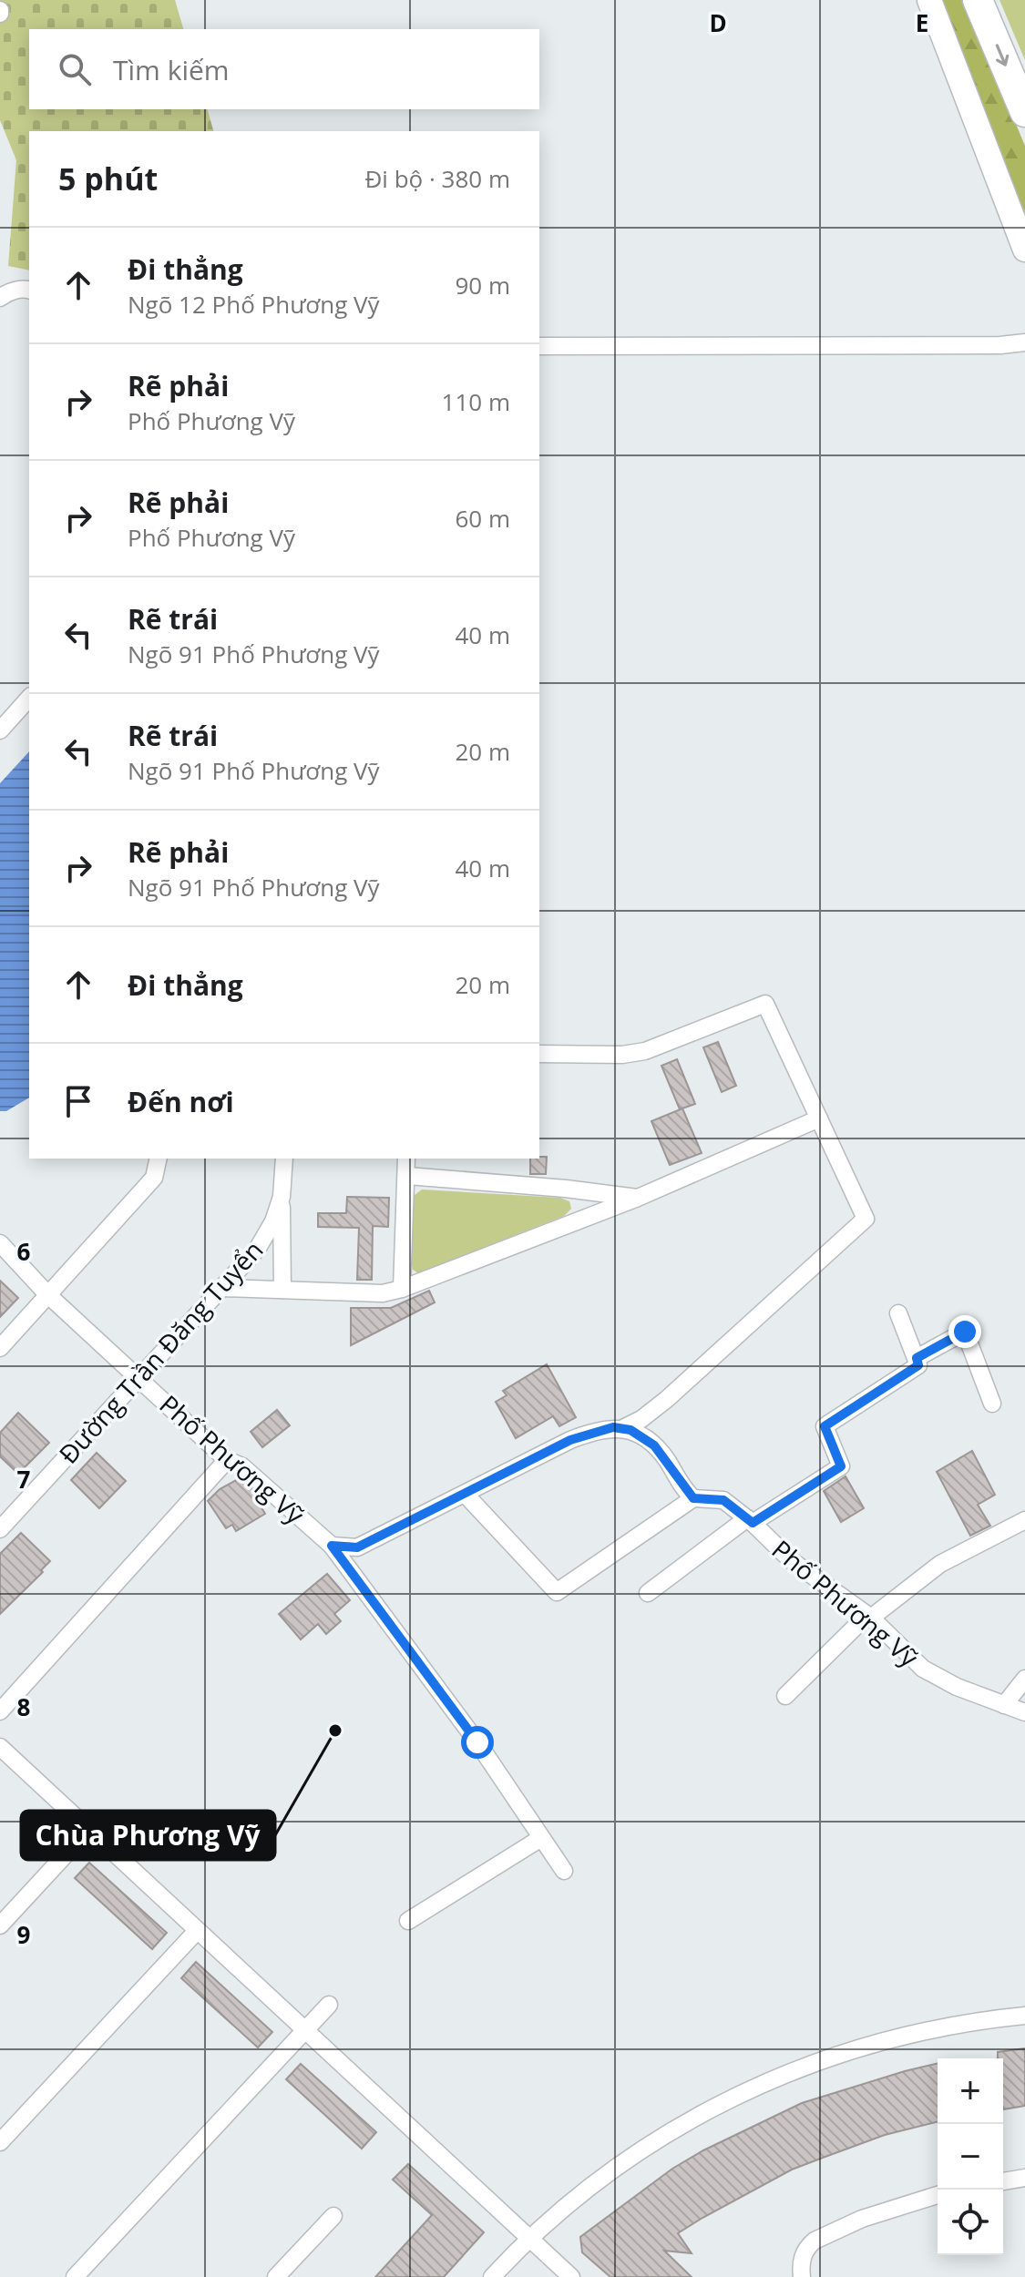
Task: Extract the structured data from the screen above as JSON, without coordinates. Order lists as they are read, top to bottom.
{
  "streets": {
    "street": ["Đường Trần Đăng Tuyển", "Phố Phương Vỹ"]
  },
  "crossings": [
    ["Đường Trần Đăng Tuyển", "Phố Phương Vỹ"]
  ],
  "places": ["Chùa Phương Vỹ"],
  "page": {
    "search": "Tìm kiếm",
    "heading": ["5 phút", "Đi bộ · 380 m"],
    "list": [
      ["Đi thẳng", "Ngõ 12 Phố Phương Vỹ", "90 m"],
      ["Rẽ phải", "Phố Phương Vỹ", "110 m"],
      ["Rẽ phải", "Phố Phương Vỹ", "60 m"],
      ["Rẽ trái", "Ngõ 91 Phố Phương Vỹ", "40 m"],
      ["Rẽ trái", "Ngõ 91 Phố Phương Vỹ", "20 m"],
      ["Rẽ phải", "Ngõ 91 Phố Phương Vỹ", "40 m"],
      ["Đi thẳng", "20 m"],
      "Đến nơi"
    ],
    "map_buttons": ["+", "−"]
  },
  "grid": {
    "columns": ["D", "E"],
    "rows": [
      "6",
      "7",
      "8",
      "9"
    ]
  }
}
